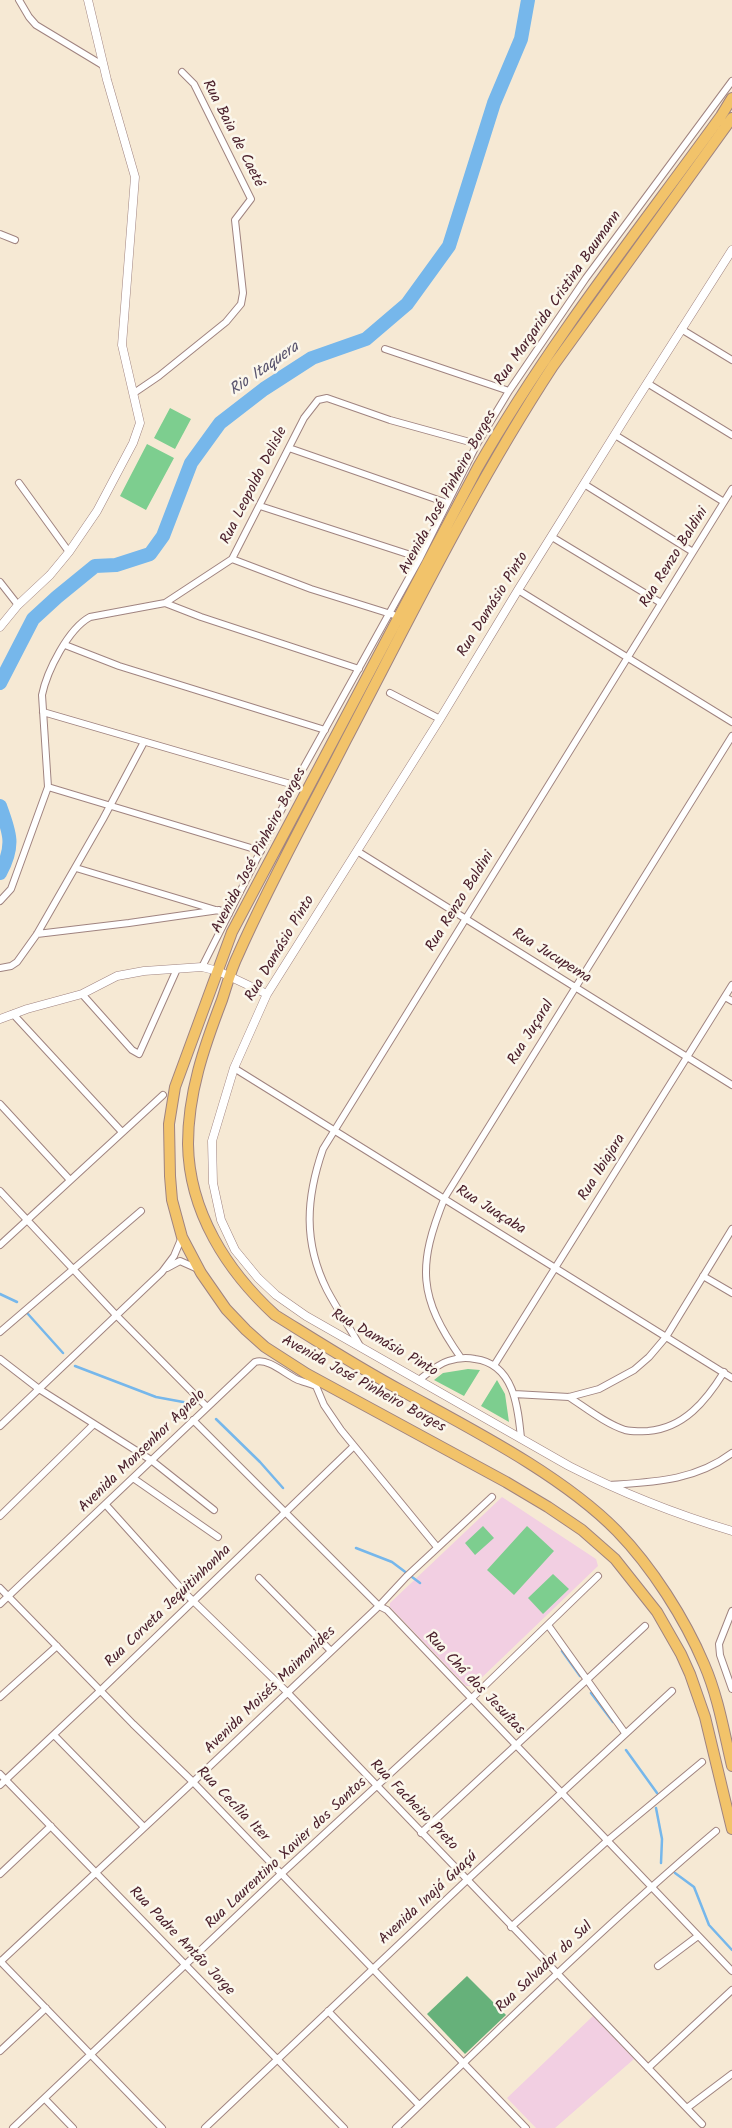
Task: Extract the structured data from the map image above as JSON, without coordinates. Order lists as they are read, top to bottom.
{
  "streets": {
    "main road": ["Avenida José Pinheiro Borges"],
    "street": [
      "Rua Baia de Caeté",
      "Rua Margarida Cristina Baumann",
      "Rua Leopoldo Delisle",
      "Rua Renzo Baldini",
      "Rua Damásio Pinto",
      "Rua Jucupema",
      "Rua Juçaral",
      "Rua Ibiajara",
      "Rua Juaçaba",
      "Avenida Monsenhor Agnelo",
      "Rua Corveta Jequitinhonha",
      "Rua Chá dos Jesuítas",
      "Avenida Moisés Maimonides",
      "Rua Cecília Iter",
      "Rua Facheiro Preto",
      "Rua Laurentino Xavier dos Santos",
      "Avenida Inajá Guaçú",
      "Rua Padre Antão Jorge",
      "Rua Salvador do Sul"
    ]
  },
  "crossings": [
    ["Rua Margarida Cristina Baumann", "Rua Leopoldo Delisle"],
    ["Rua Margarida Cristina Baumann", "Avenida José Pinheiro Borges"],
    ["Avenida José Pinheiro Borges", "Avenida Monsenhor Agnelo"],
    ["Rua Renzo Baldini", "Rua Damásio Pinto"],
    ["Rua Renzo Baldini", "Rua Jucupema"],
    ["Rua Renzo Baldini", "Rua Juaçaba"],
    ["Rua Damásio Pinto", "Rua Jucupema"],
    ["Rua Damásio Pinto", "Rua Juaçaba"],
    ["Rua Jucupema", "Rua Juçaral"],
    ["Rua Jucupema", "Rua Ibiajara"],
    ["Rua Juçaral", "Rua Juaçaba"],
    ["Rua Ibiajara", "Rua Juaçaba"],
    ["Avenida Monsenhor Agnelo", "Rua Chá dos Jesuítas"],
    ["Avenida Monsenhor Agnelo", "Rua Cecília Iter"],
    ["Avenida Monsenhor Agnelo", "Rua Facheiro Preto"],
    ["Rua Corveta Jequitinhonha", "Rua Chá dos Jesuítas"],
    ["Rua Corveta Jequitinhonha", "Rua Cecília Iter"],
    ["Rua Corveta Jequitinhonha", "Rua Facheiro Preto"],
    ["Rua Corveta Jequitinhonha", "Rua Padre Antão Jorge"],
    ["Rua Chá dos Jesuítas", "Avenida Moisés Maimonides"],
    ["Rua Chá dos Jesuítas", "Rua Laurentino Xavier dos Santos"],
    ["Rua Chá dos Jesuítas", "Avenida Inajá Guaçú"],
    ["Rua Chá dos Jesuítas", "Rua Salvador do Sul"],
    ["Avenida Moisés Maimonides", "Rua Cecília Iter"],
    ["Avenida Moisés Maimonides", "Rua Facheiro Preto"],
    ["Avenida Moisés Maimonides", "Rua Padre Antão Jorge"],
    ["Rua Cecília Iter", "Rua Laurentino Xavier dos Santos"],
    ["Rua Cecília Iter", "Avenida Inajá Guaçú"],
    ["Rua Cecília Iter", "Rua Salvador do Sul"],
    ["Rua Facheiro Preto", "Rua Laurentino Xavier dos Santos"],
    ["Rua Facheiro Preto", "Avenida Inajá Guaçú"],
    ["Rua Facheiro Preto", "Rua Salvador do Sul"],
    ["Rua Laurentino Xavier dos Santos", "Rua Padre Antão Jorge"],
    ["Avenida Inajá Guaçú", "Rua Padre Antão Jorge"]
  ],
  "water": ["Rio Itaquera"]
}
